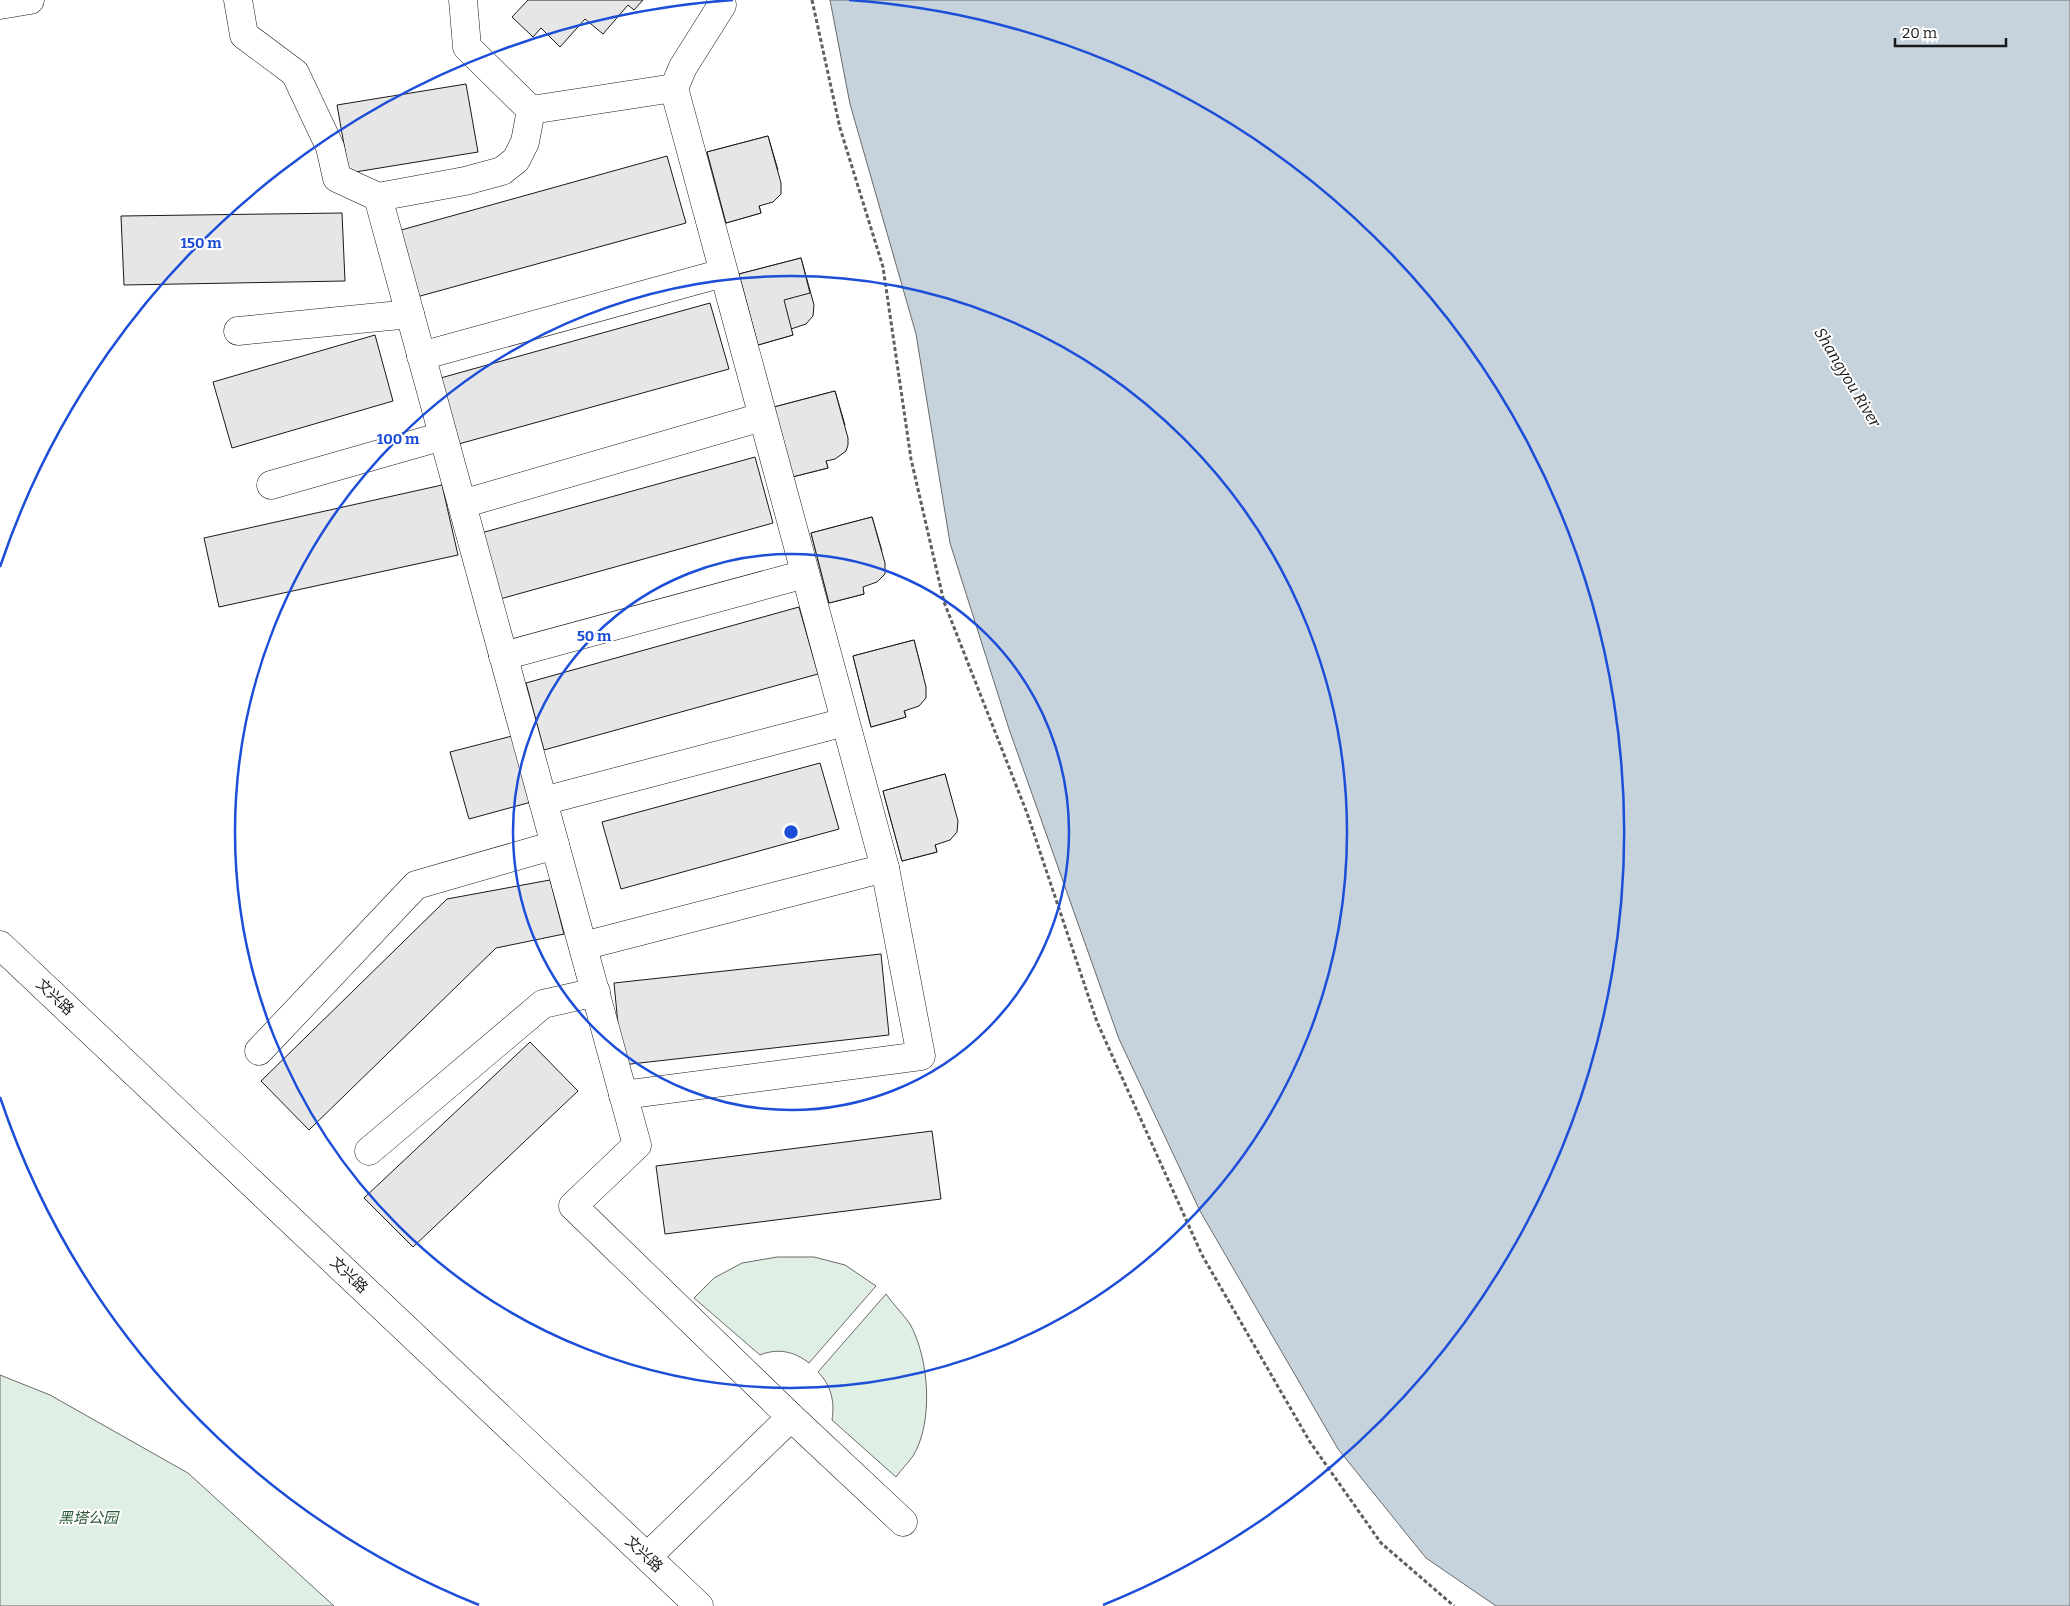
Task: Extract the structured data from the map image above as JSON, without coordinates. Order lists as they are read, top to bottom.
{
  "streets": {
    "street": ["文兴路"]
  },
  "water": ["Shangyou River"],
  "parks": ["黑塔公园"],
  "scale_bar": "20 m",
  "rings": ["150 m", "100 m", "50 m"]
}
